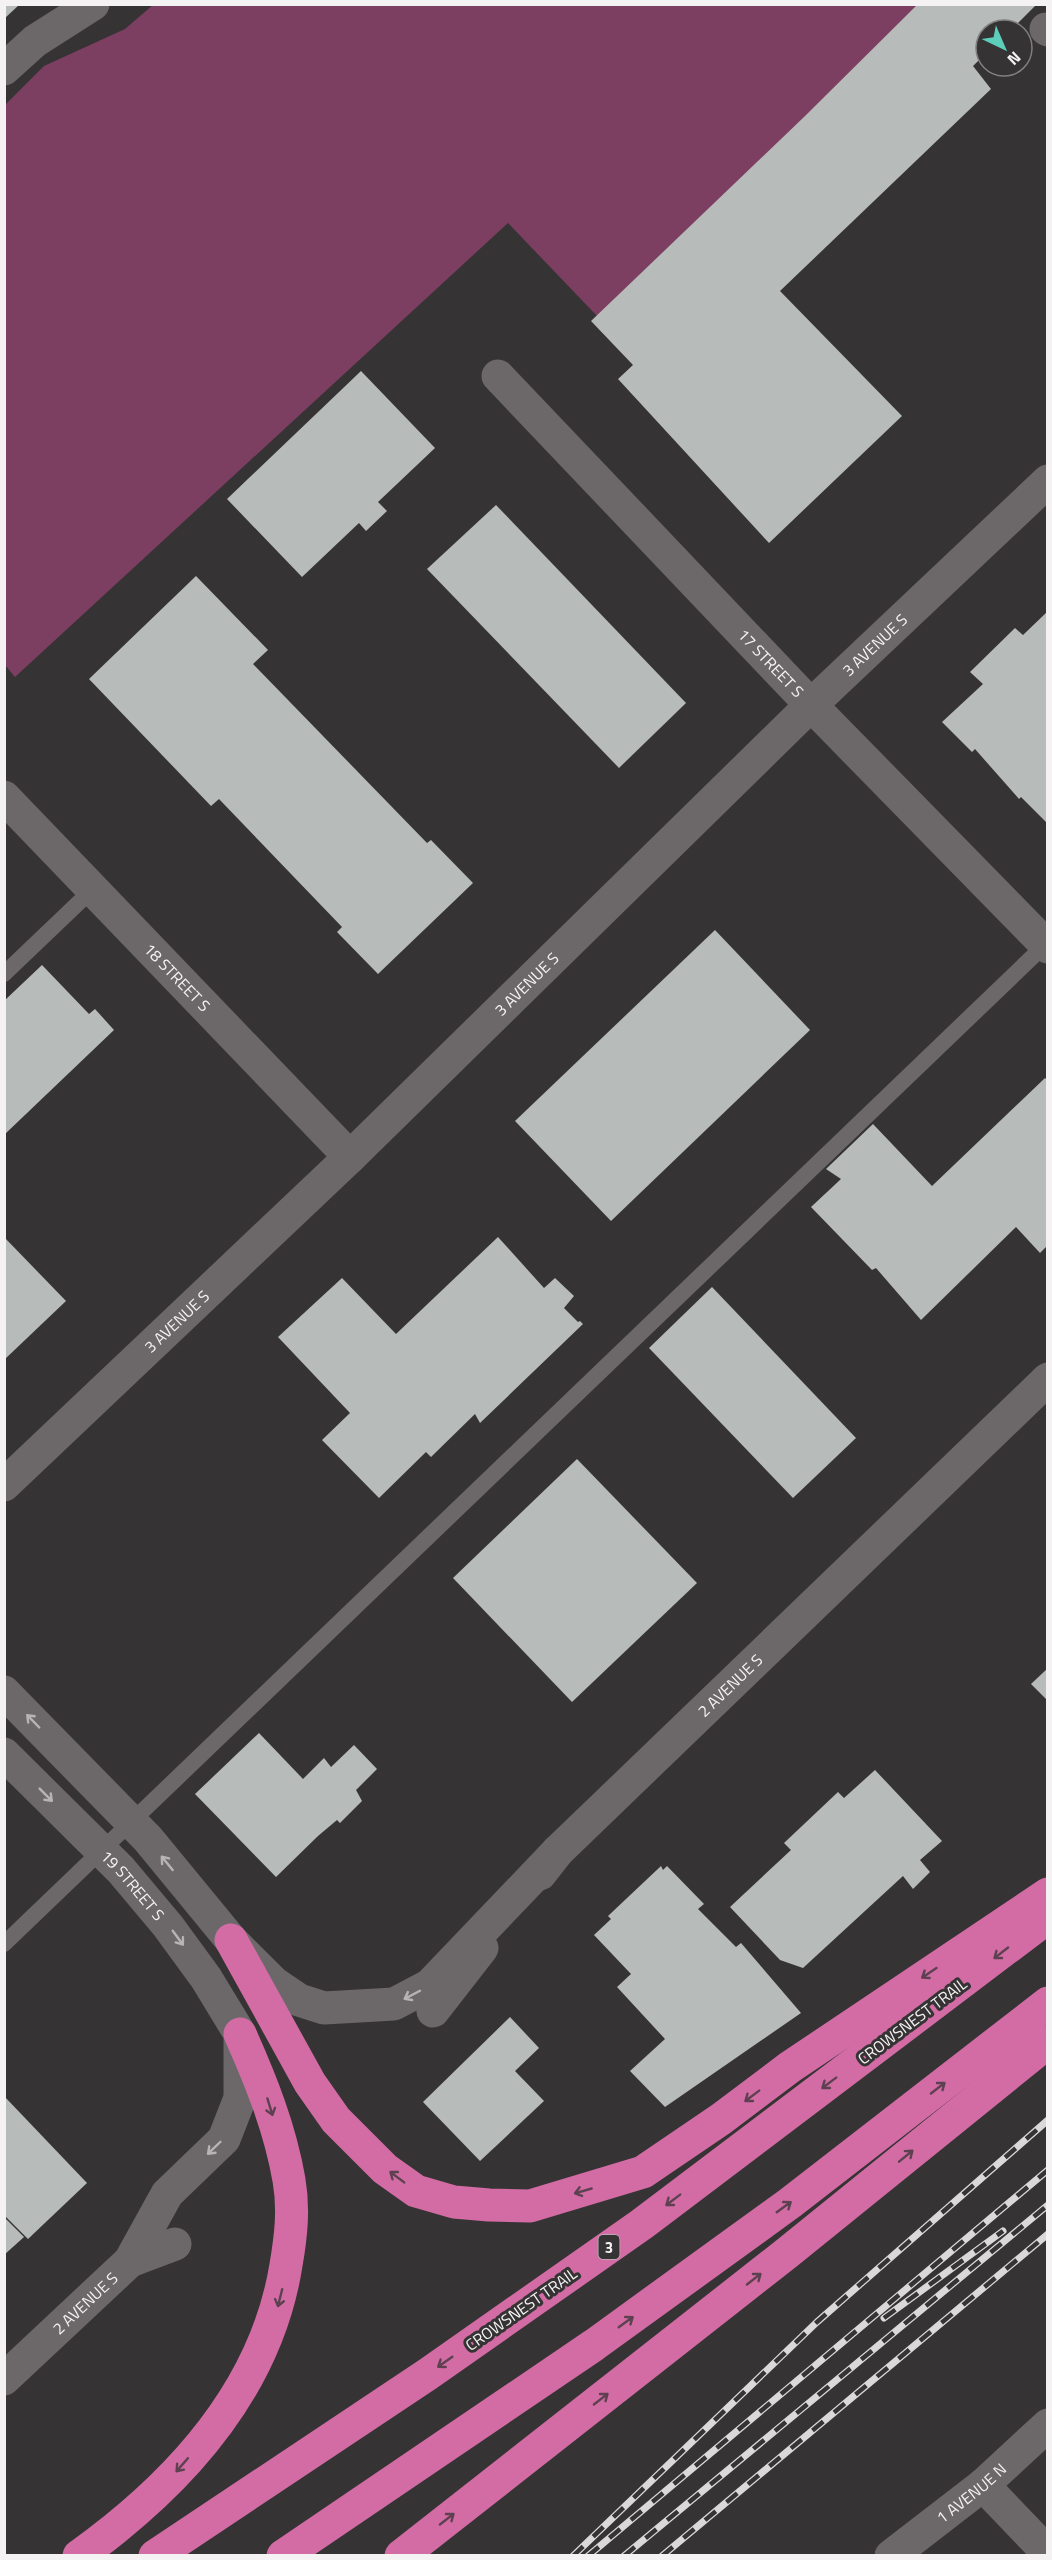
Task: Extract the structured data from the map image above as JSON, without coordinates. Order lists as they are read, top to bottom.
{
  "streets": {
    "highway": ["CROWSNEST TRAIL", "3"],
    "street": [
      "3 AVENUE S",
      "17 STREET S",
      "18 STREET S",
      "2 AVENUE S",
      "19 STREET S",
      "1 AVENUE N"
    ]
  },
  "crossings": [
    ["3 AVENUE S", "17 STREET S"],
    ["3 AVENUE S", "18 STREET S"]
  ],
  "north": "bottom right"
}
